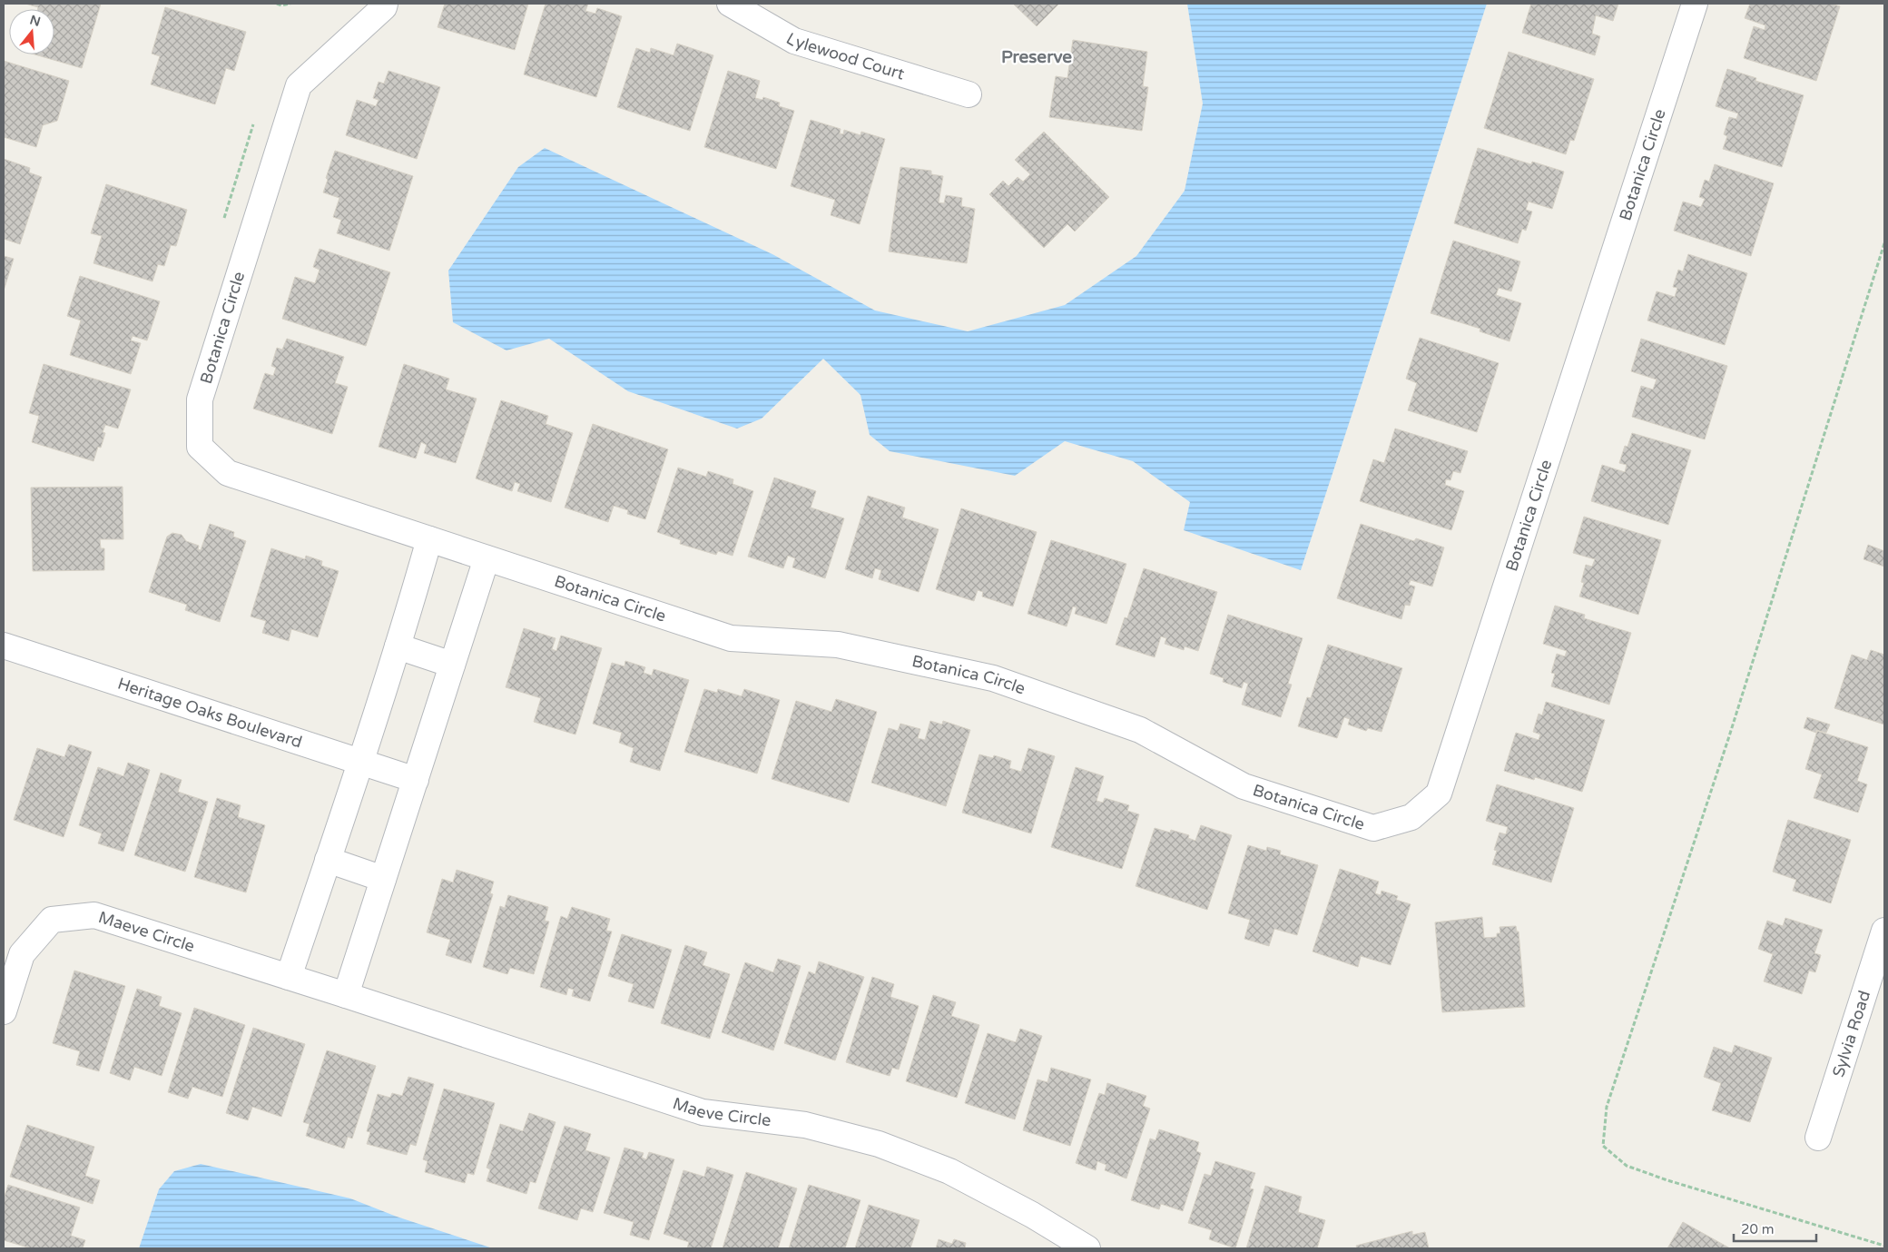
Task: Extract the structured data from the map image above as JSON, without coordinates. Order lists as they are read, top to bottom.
{
  "streets": {
    "street": [
      "Lylewood Court",
      "Botanica Circle",
      "Heritage Oaks Boulevard",
      "Maeve Circle",
      "Sylvia Road"
    ]
  },
  "districts": ["Preserve"],
  "scale_bar": "20 m",
  "north": "top"
}
